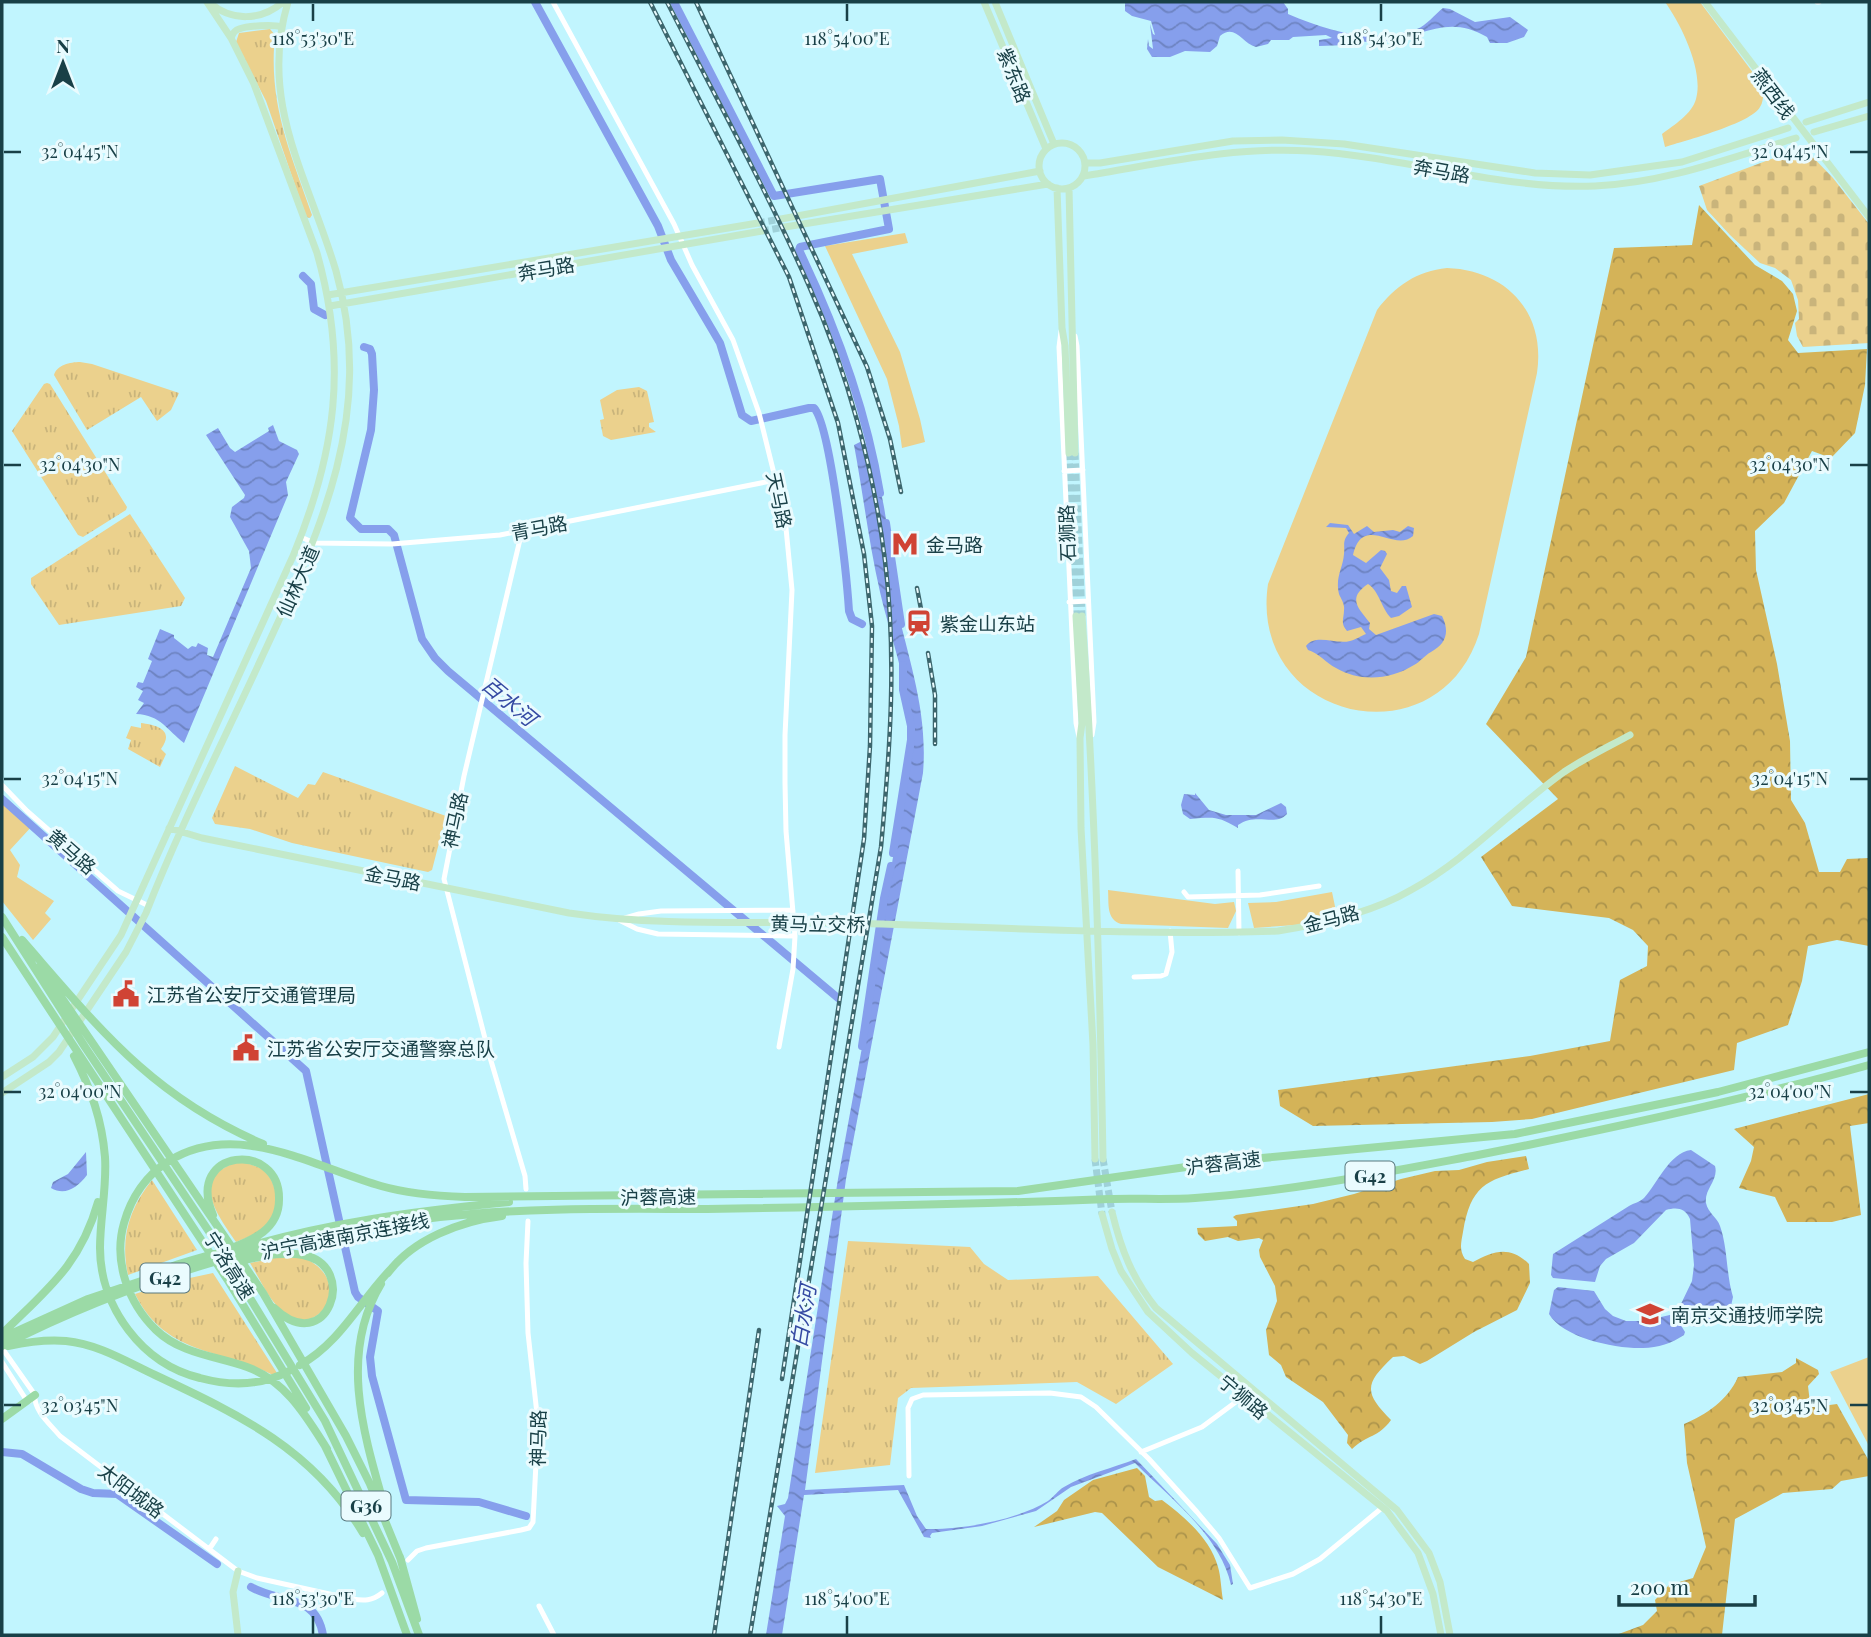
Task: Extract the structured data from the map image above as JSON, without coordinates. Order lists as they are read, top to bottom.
{
  "streets": {
    "highway": [
      "沪蓉高速",
      "G42",
      "沪宁高速南京连接线",
      "宁洛高速",
      "G36"
    ],
    "main road": [
      "紫东路",
      "燕西线",
      "奔马路",
      "石狮路",
      "仙林大道",
      "金马路",
      "黄马立交桥",
      "宁狮路"
    ],
    "street": [
      "天马路",
      "青马路",
      "神马路",
      "黄马路",
      "太阳城路"
    ]
  },
  "crossings": [
    ["紫东路", "奔马路"],
    ["紫东路", "石狮路"],
    ["奔马路", "天马路"],
    ["奔马路", "石狮路"],
    ["奔马路", "仙林大道"],
    ["天马路", "青马路"],
    ["天马路", "金马路"],
    ["青马路", "仙林大道"],
    ["青马路", "神马路"],
    ["石狮路", "金马路"],
    ["仙林大道", "黄马路"],
    ["仙林大道", "金马路"],
    ["神马路", "金马路"],
    ["神马路", "G42"],
    ["金马路", "黄马立交桥"],
    ["沪蓉高速", "G42"],
    ["沪蓉高速", "沪宁高速南京连接线"],
    ["G42", "沪宁高速南京连接线"],
    ["G42", "宁洛高速"],
    ["沪宁高速南京连接线", "太阳城路"]
  ],
  "water": ["百水河", "白水河"],
  "places": {
    "metro station": ["金马路"],
    "station": ["紫金山东站"],
    "public building": ["江苏省公安厅交通管理局", "江苏省公安厅交通警察总队"],
    "school or university": ["南京交通技师学院"]
  },
  "scale_bar": "200 m",
  "north": "top",
  "coordinates": [
    "118°53'30\"E",
    "118°54'00\"E",
    "118°54'30\"E",
    "32°04'45\"N",
    "32°04'30\"N",
    "32°04'15\"N",
    "32°04'00\"N",
    "32°03'45\"N"
  ]
}
